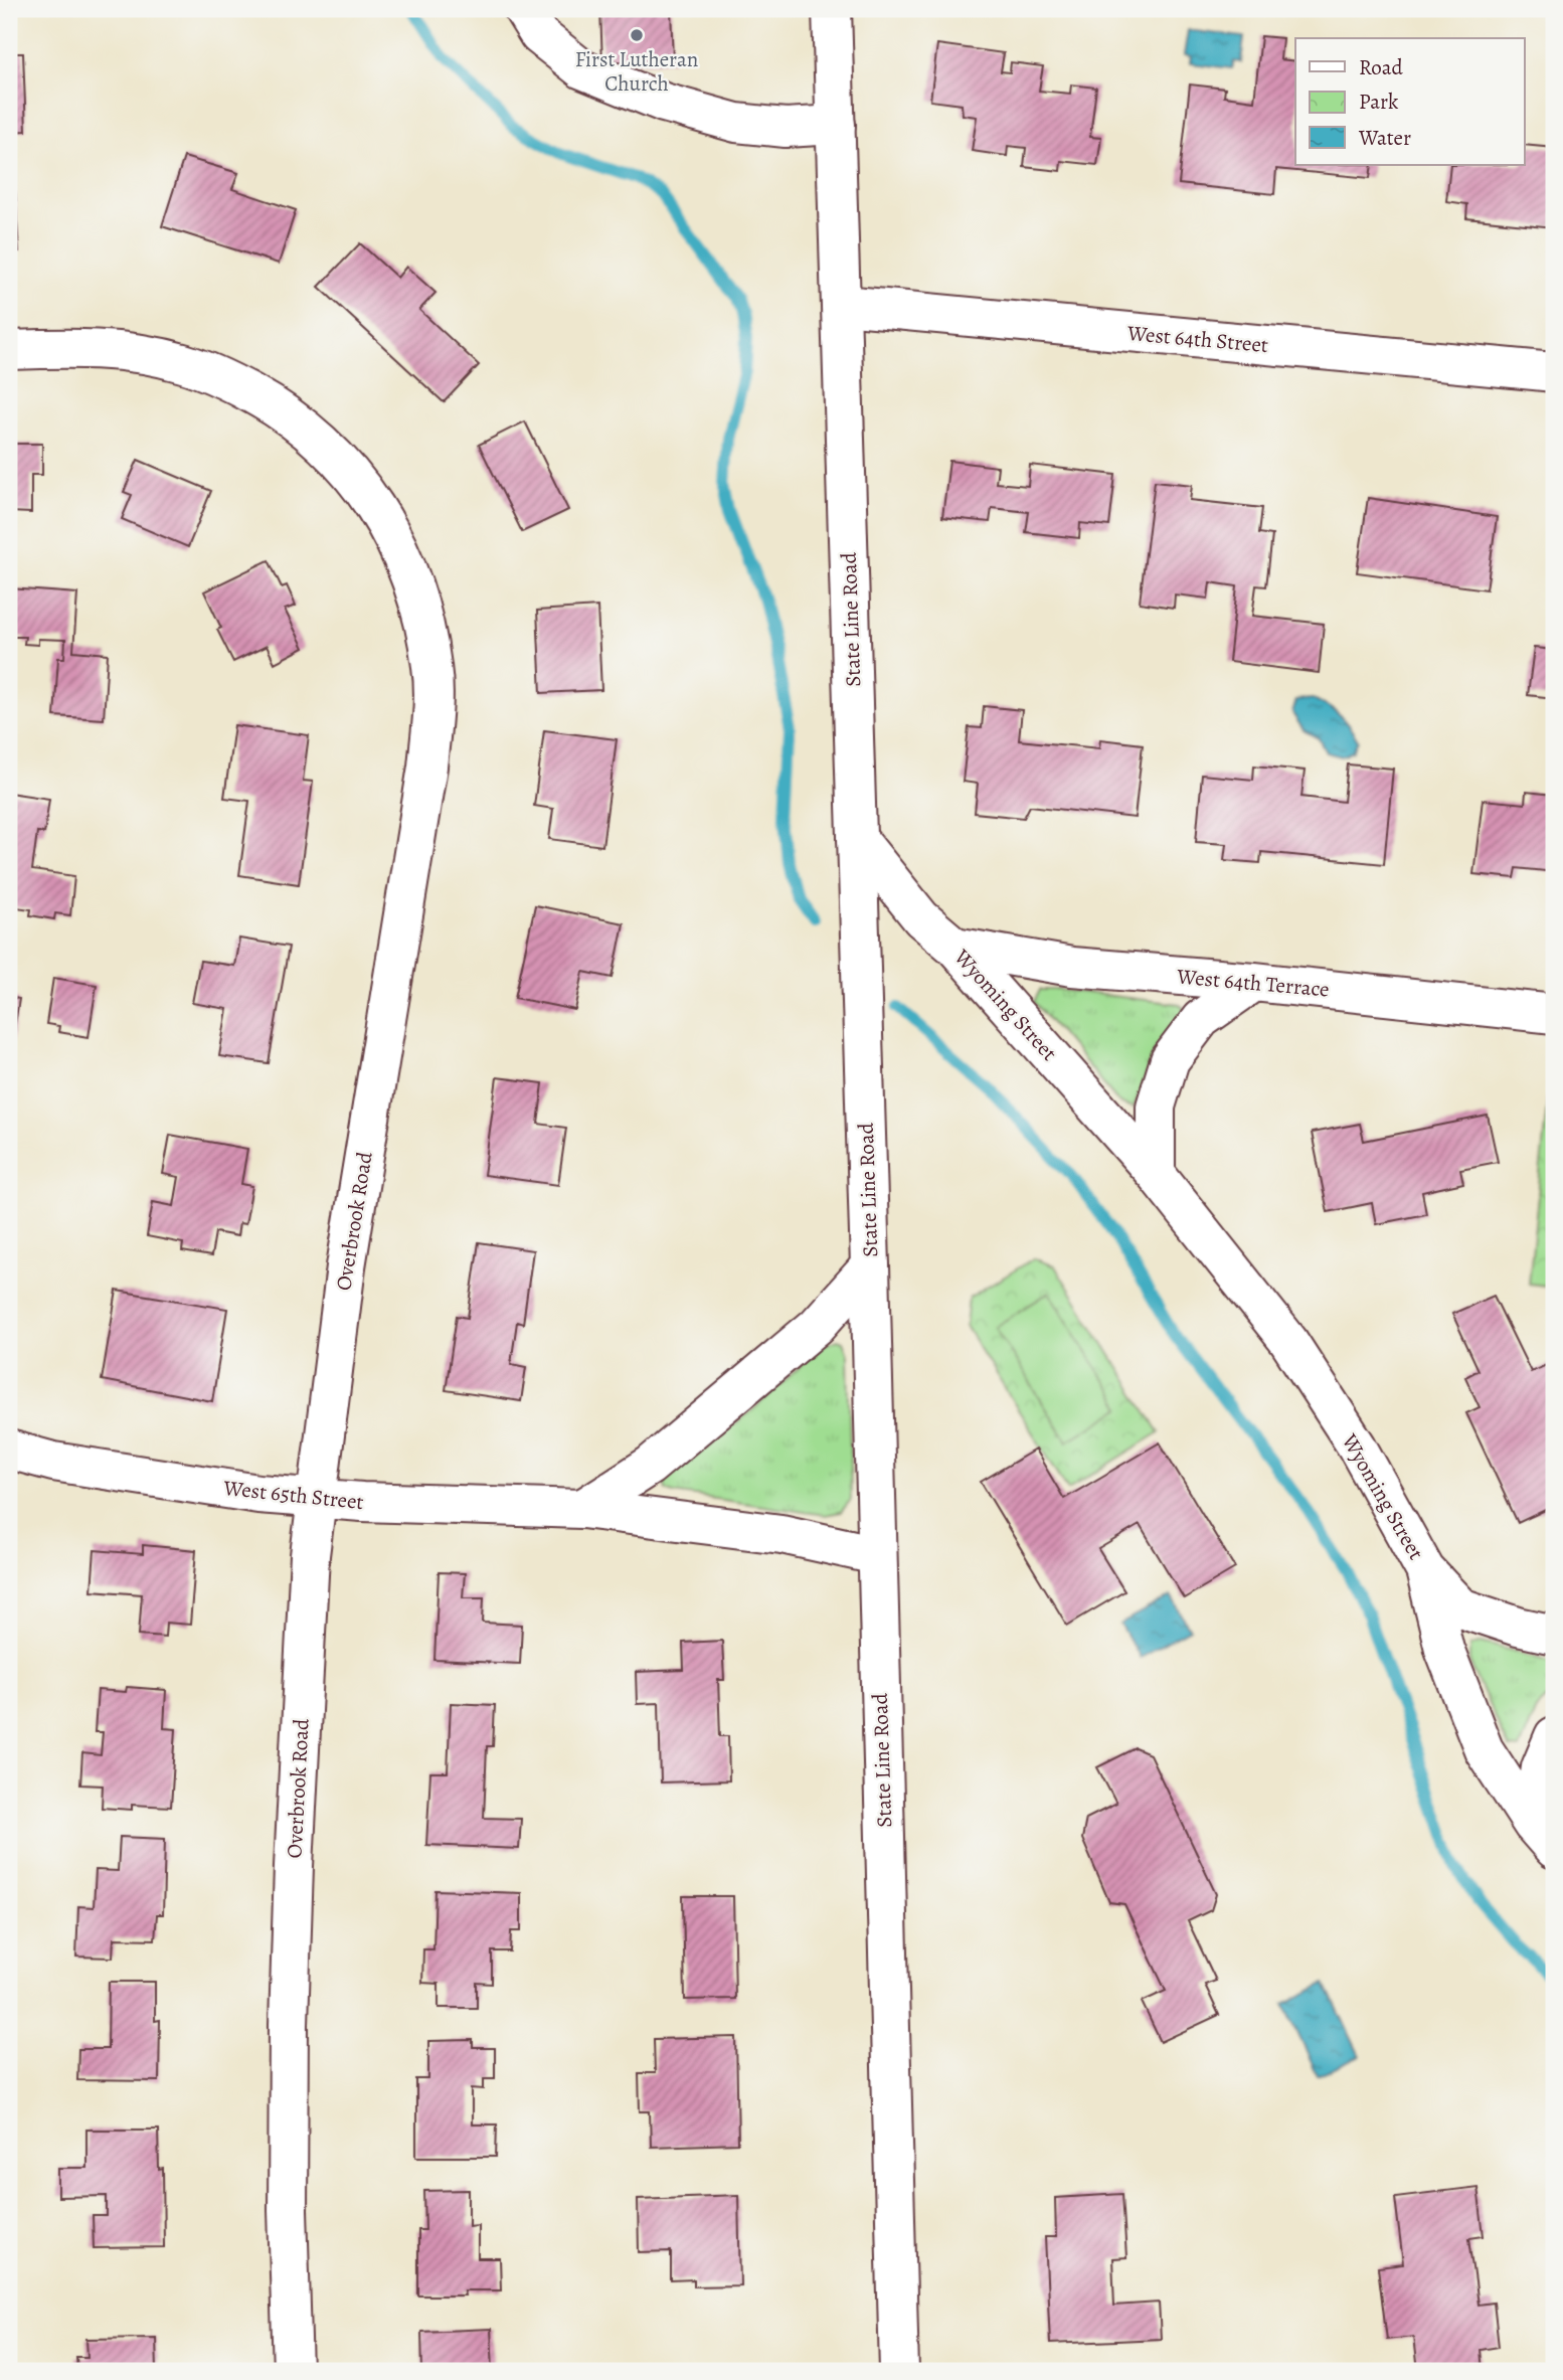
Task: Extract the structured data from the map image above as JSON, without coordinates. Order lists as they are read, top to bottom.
{
  "streets": {
    "street": [
      "West 64th Street",
      "State Line Road",
      "West 64th Terrace",
      "Wyoming Street",
      "Overbrook Road",
      "West 65th Street"
    ]
  },
  "crossings": [
    ["West 64th Street", "State Line Road"],
    ["State Line Road", "Wyoming Street"],
    ["State Line Road", "West 65th Street"],
    ["West 64th Terrace", "Wyoming Street"],
    ["Overbrook Road", "West 65th Street"]
  ],
  "places": ["First Lutheran Church"],
  "legend": ["Road", "Park", "Water"]
}
